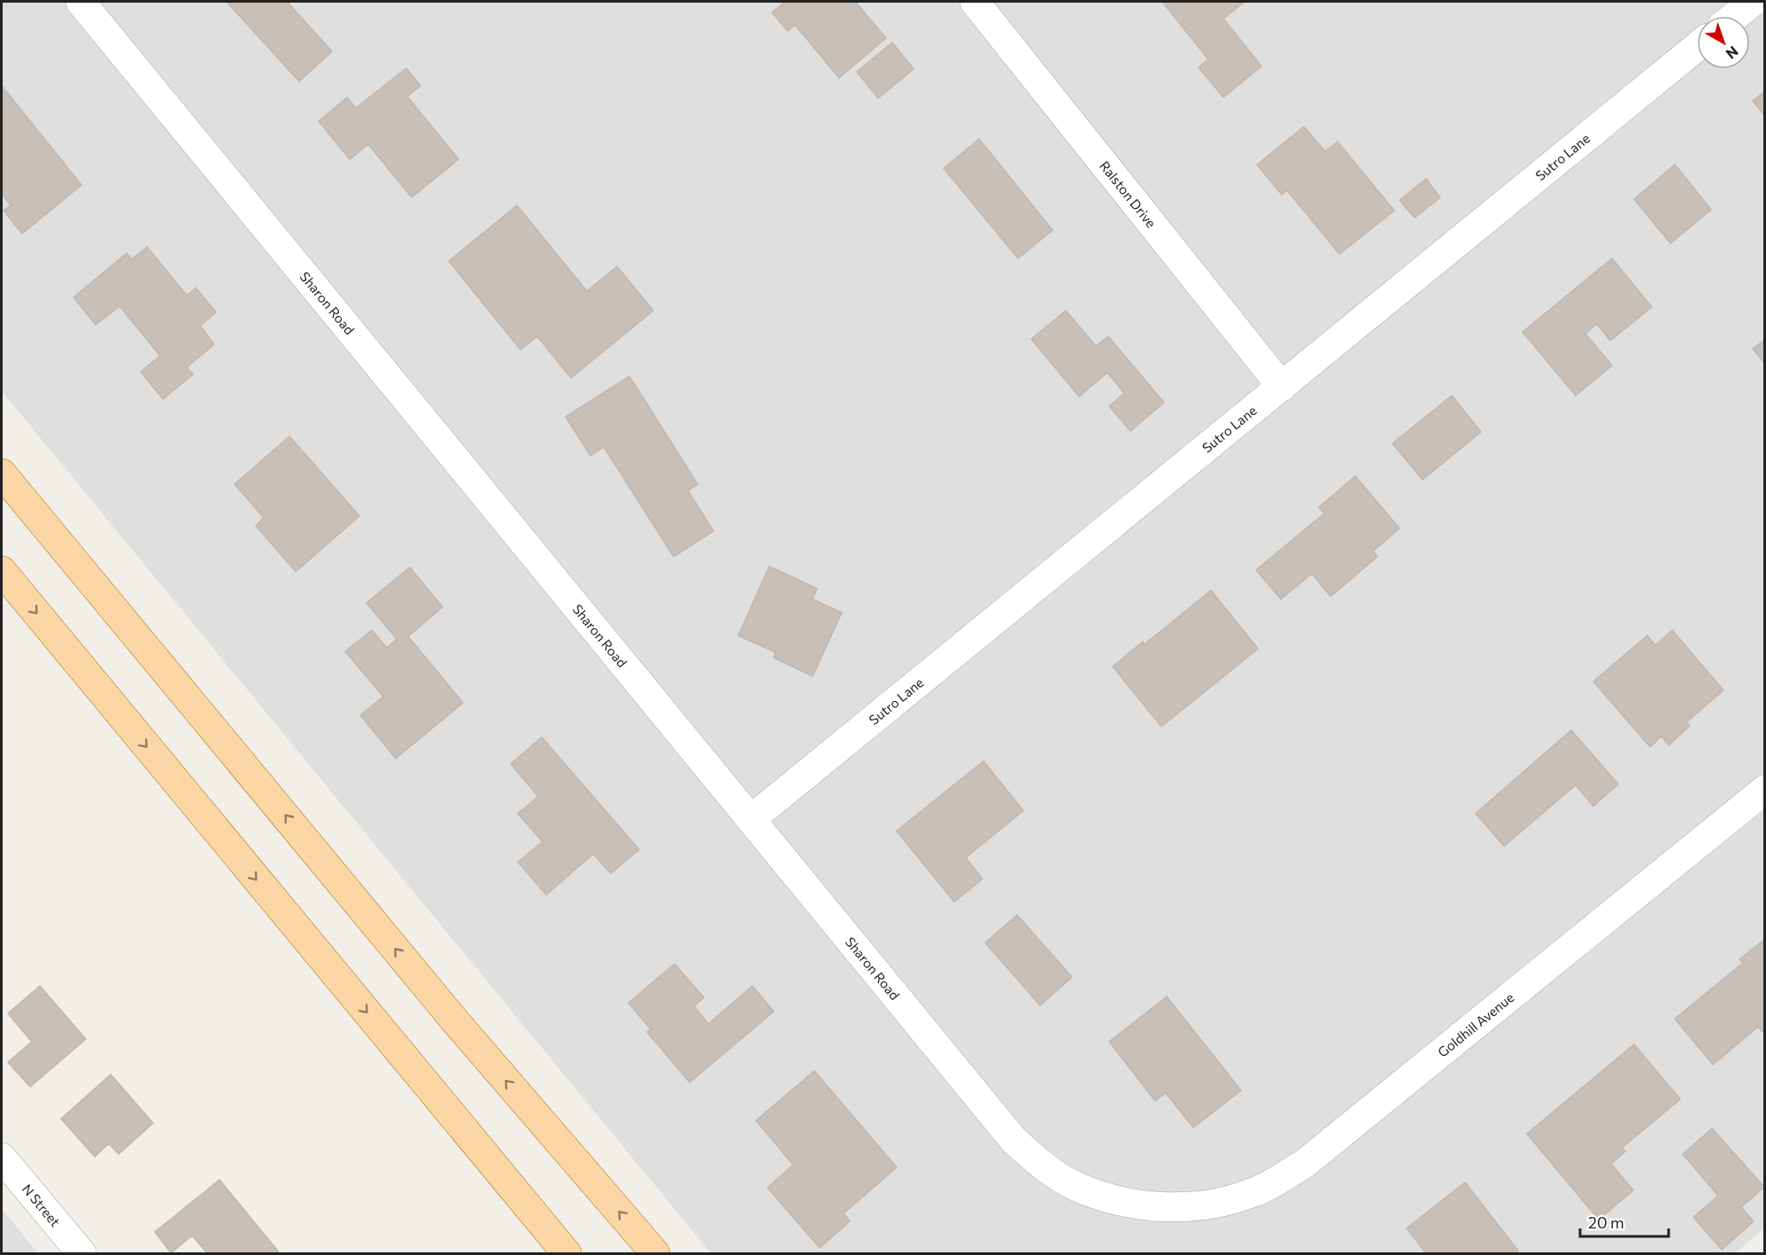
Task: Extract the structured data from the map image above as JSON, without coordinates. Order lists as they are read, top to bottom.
{
  "streets": {
    "street": [
      "Sutro Lane",
      "Ralston Drive",
      "Sharon Road",
      "Goldhill Avenue",
      "N Street"
    ]
  },
  "crossings": [
    ["Sutro Lane", "Ralston Drive"],
    ["Sutro Lane", "Sharon Road"],
    ["Sharon Road", "Goldhill Avenue"]
  ],
  "scale_bar": "20 m",
  "north": "bottom right"
}
